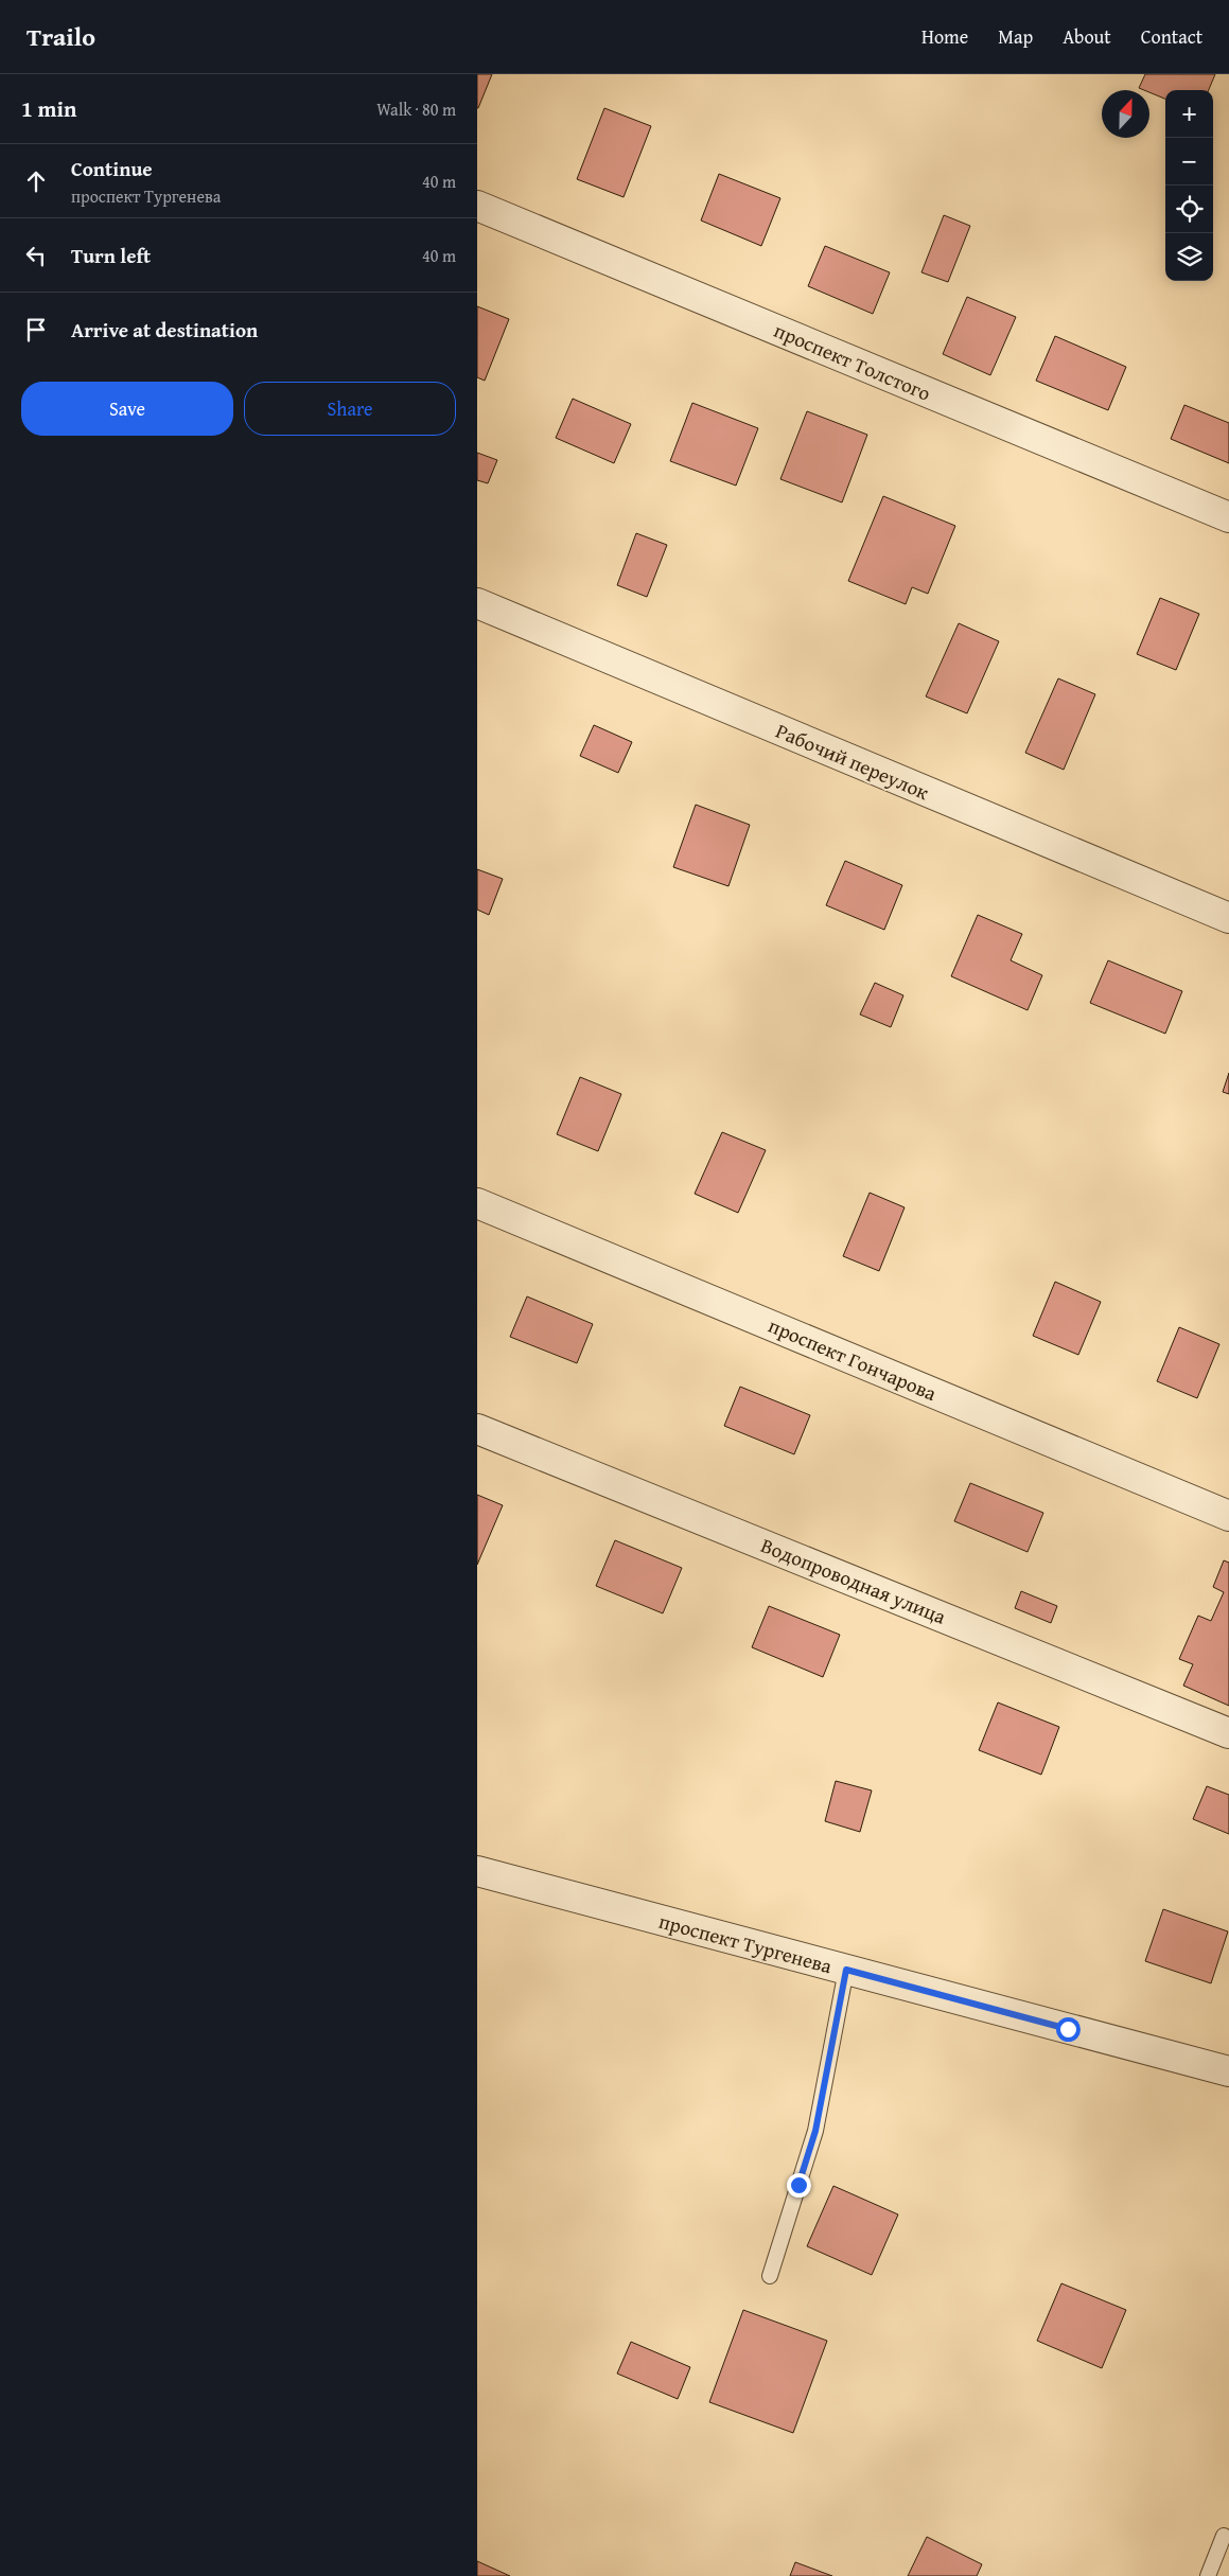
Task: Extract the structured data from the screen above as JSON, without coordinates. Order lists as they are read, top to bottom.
{
  "streets": {
    "street": [
      "проспект Толстого",
      "Рабочий переулок",
      "проспект Гончарова",
      "Водопроводная улица",
      "проспект Тургенева"
    ]
  },
  "north": "top",
  "page": {
    "header": "Trailo",
    "nav": [
      "Home",
      "Map",
      "About",
      "Contact"
    ],
    "heading": ["1 min", "Walk · 80 m"],
    "map_buttons": ["+", "−"],
    "list": [
      ["Continue", "проспект Тургенева", "40 m"],
      ["Turn left", "40 m"],
      "Arrive at destination"
    ],
    "buttons": ["Save", "Share"]
  }
}
